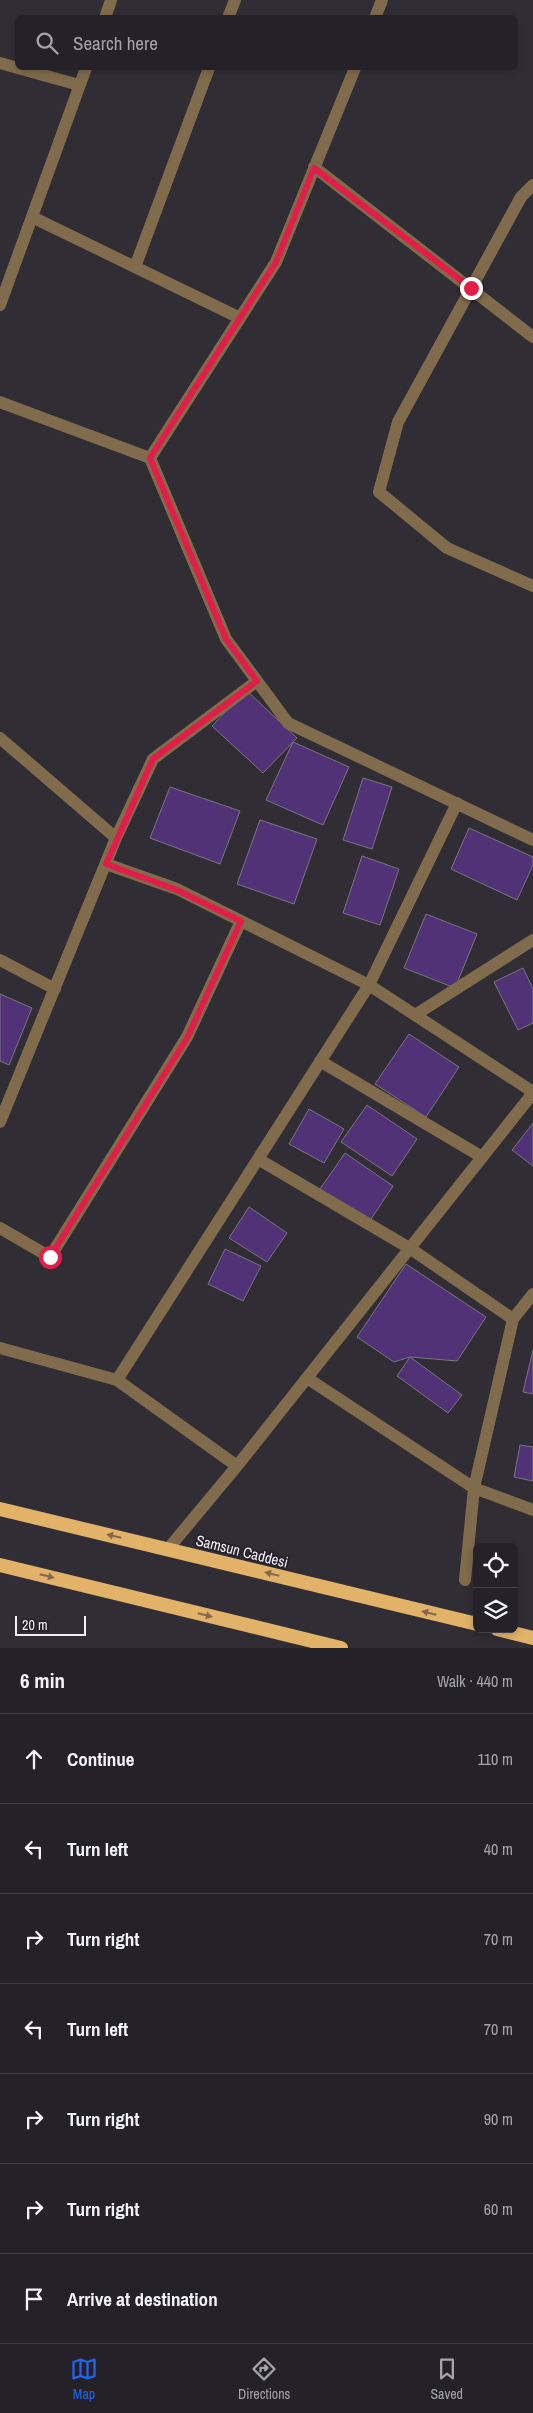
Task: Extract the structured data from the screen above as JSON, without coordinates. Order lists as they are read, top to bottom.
{
  "streets": {
    "highway": ["Samsun Caddesi"]
  },
  "scale_bar": "20 m",
  "page": {
    "search": "Search here",
    "scale": "20 m",
    "heading": ["6 min", "Walk · 440 m"],
    "list": [
      ["Continue", "110 m"],
      ["Turn left", "40 m"],
      ["Turn right", "70 m"],
      ["Turn left", "70 m"],
      ["Turn right", "90 m"],
      ["Turn right", "60 m"],
      "Arrive at destination"
    ],
    "nav": ["Map", "Directions", "Saved"]
  }
}
